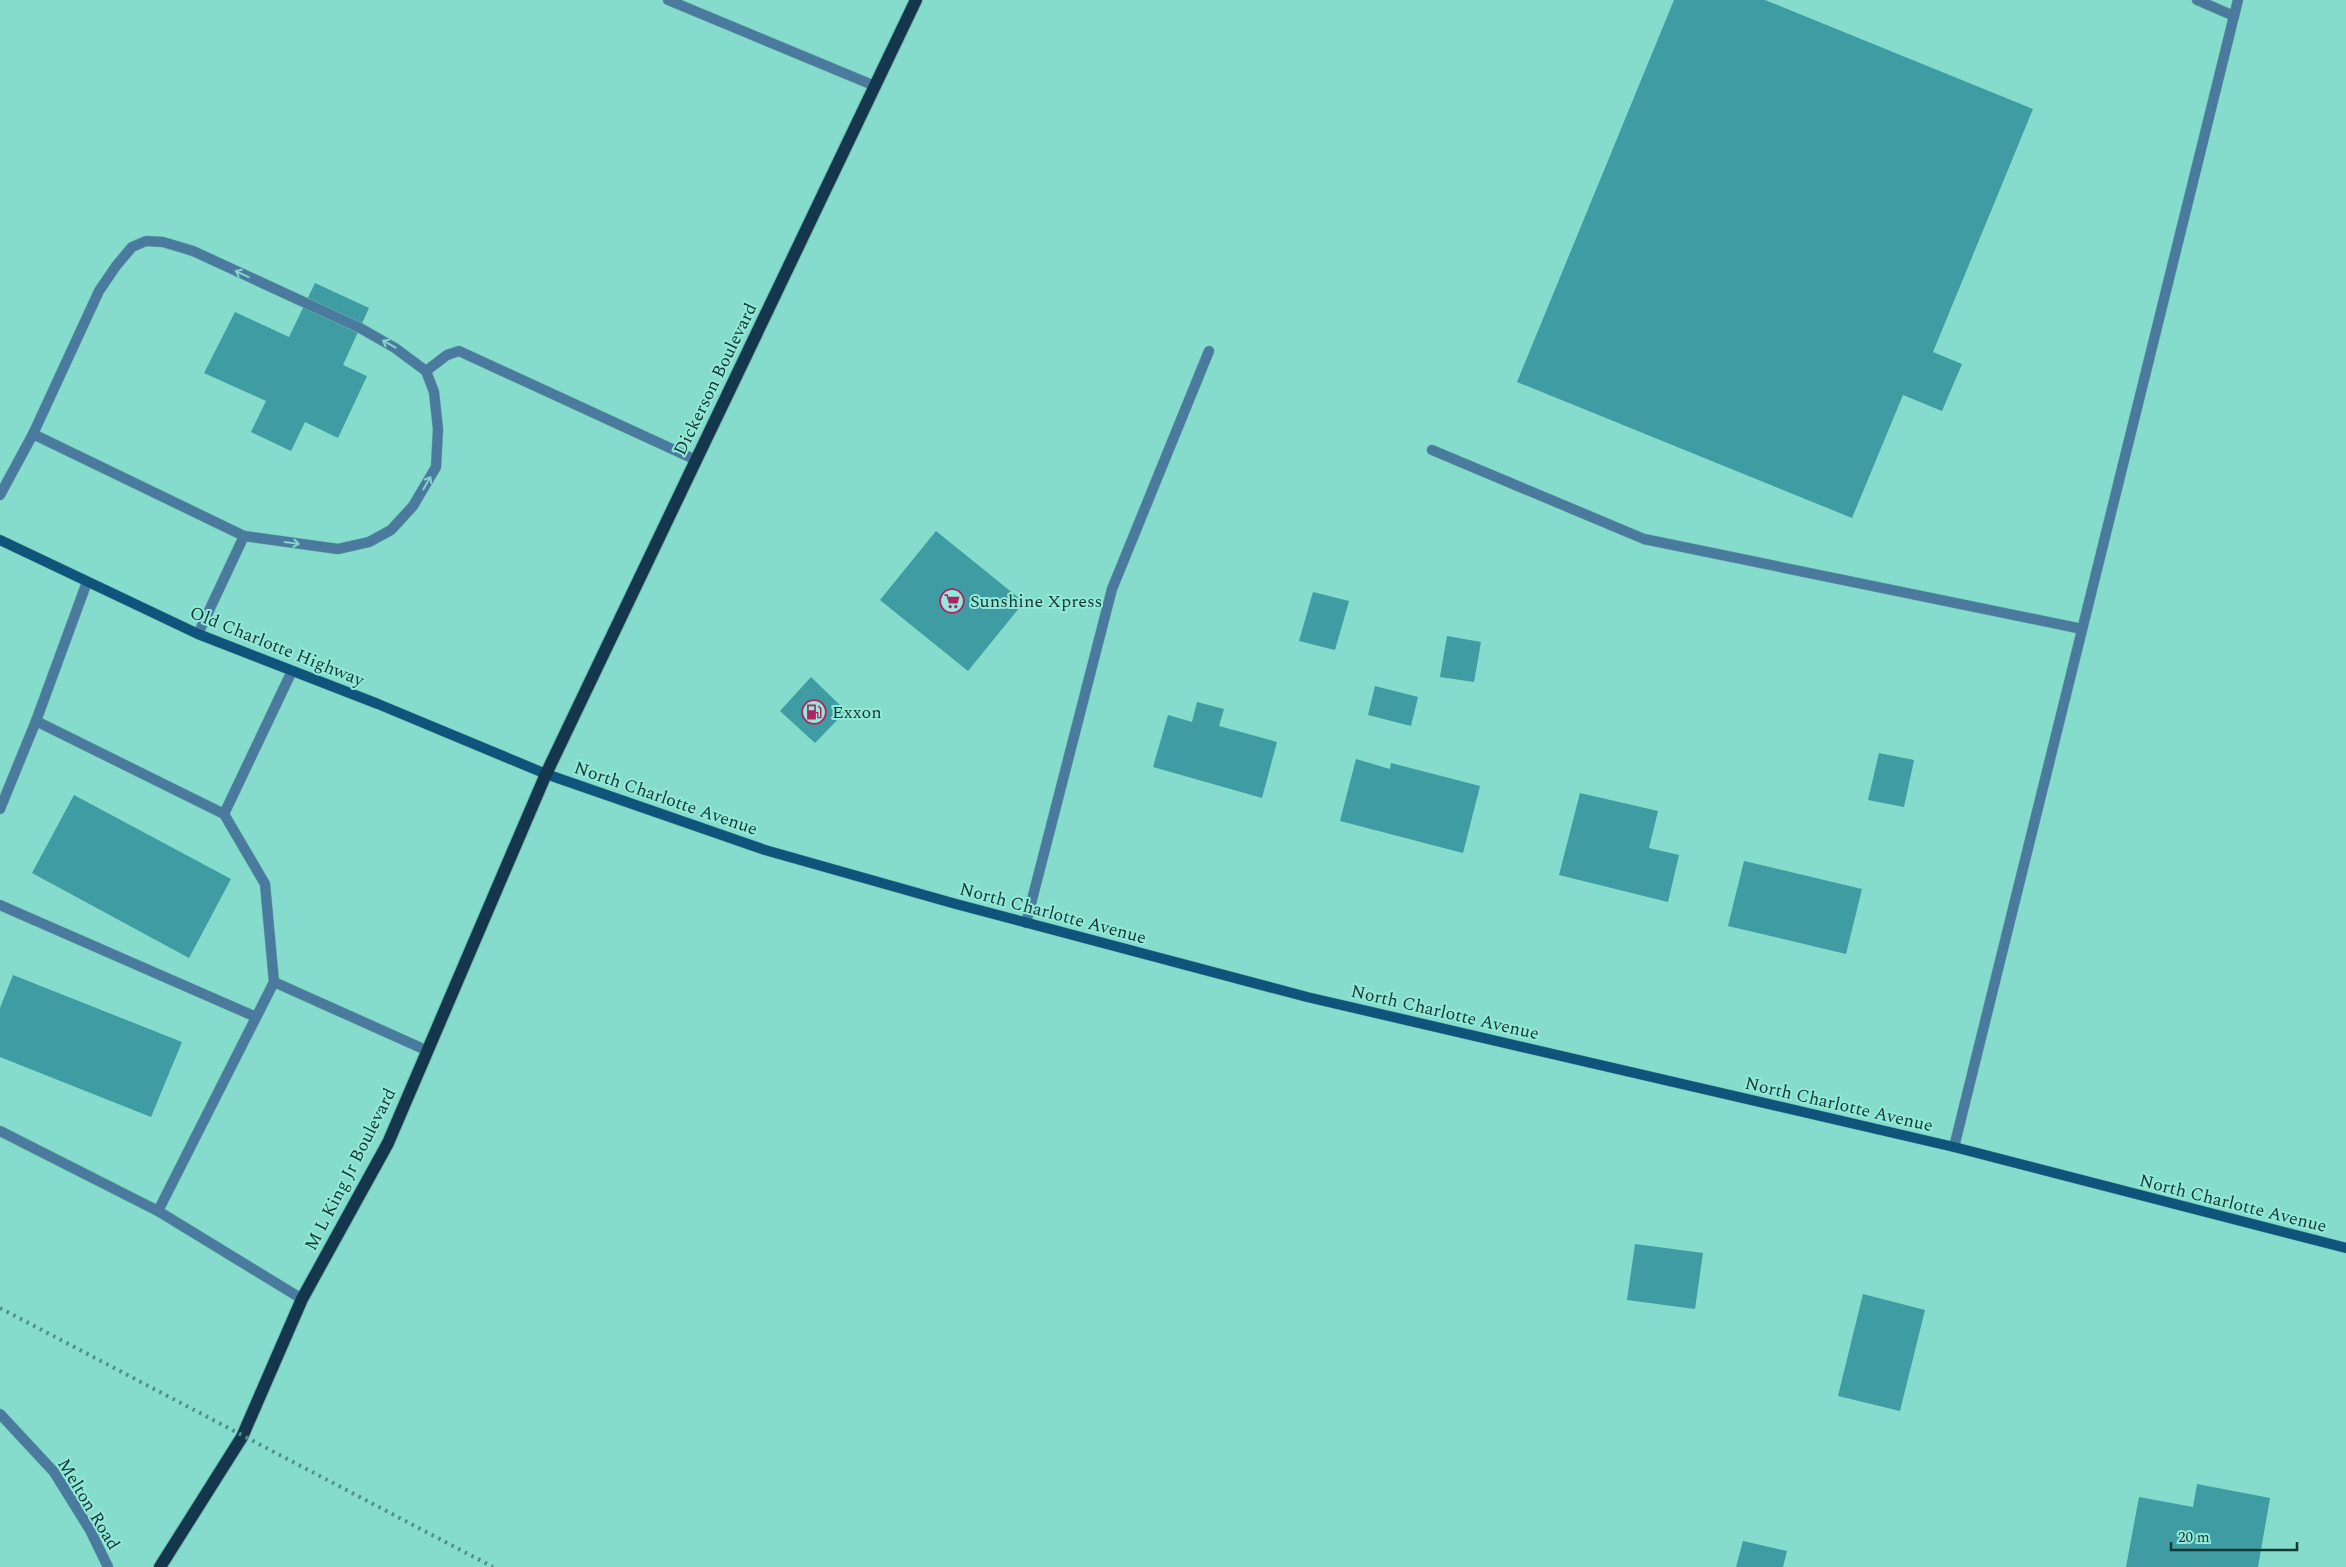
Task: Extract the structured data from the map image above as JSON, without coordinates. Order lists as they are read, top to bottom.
{
  "streets": {
    "main road": [
      "Dickerson Boulevard",
      "Old Charlotte Highway",
      "North Charlotte Avenue",
      "M L King Jr Boulevard"
    ],
    "street": ["Melton Road"]
  },
  "crossings": [
    ["Dickerson Boulevard", "Old Charlotte Highway"],
    ["Dickerson Boulevard", "North Charlotte Avenue"],
    ["Dickerson Boulevard", "M L King Jr Boulevard"],
    ["Old Charlotte Highway", "North Charlotte Avenue"],
    ["Old Charlotte Highway", "M L King Jr Boulevard"],
    ["North Charlotte Avenue", "M L King Jr Boulevard"]
  ],
  "places": {
    "supermarket": ["Sunshine Xpress"],
    "fuel station": ["Exxon"]
  },
  "scale_bar": "20 m"
}
